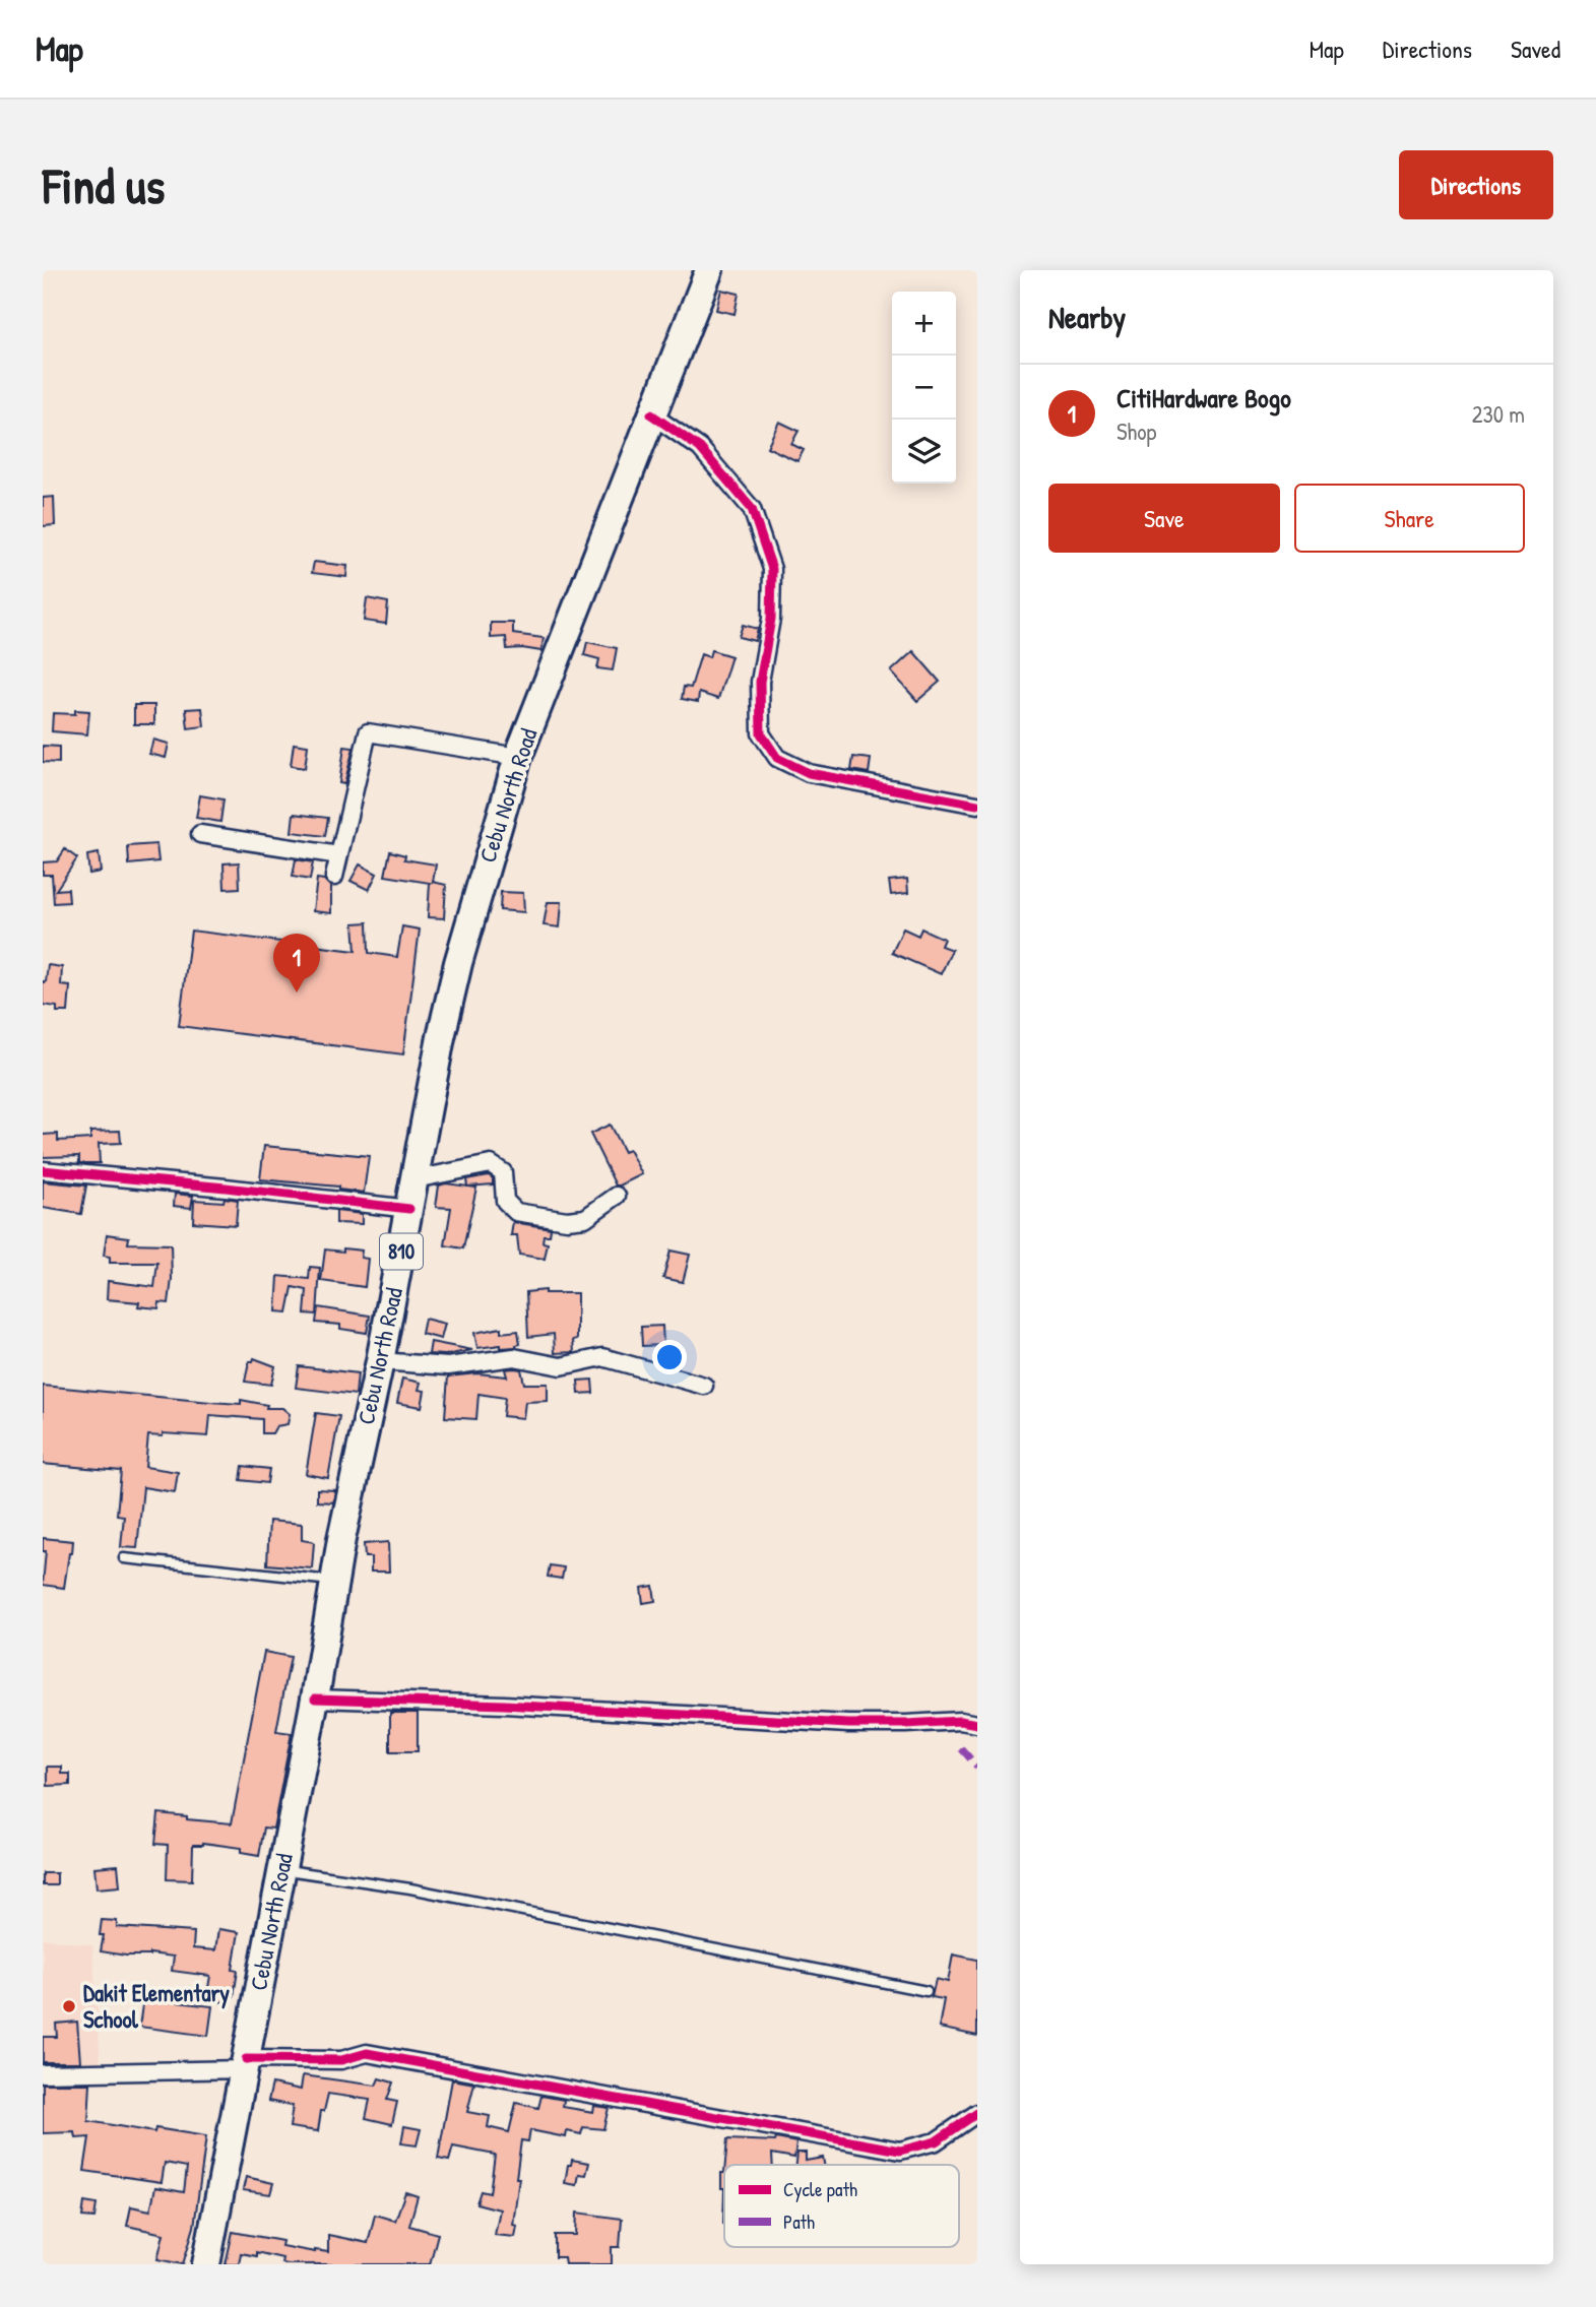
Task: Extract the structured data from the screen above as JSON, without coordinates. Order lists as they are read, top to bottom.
{
  "streets": {
    "highway": ["Cebu North Road", "810"]
  },
  "places": ["Dakit Elementary School"],
  "legend": ["Cycle path", "Path"],
  "page": {
    "header": "Map",
    "nav": ["Map", "Directions", "Saved"],
    "buttons": [
      "Directions",
      ["Save", "Share"]
    ],
    "title": "Find us",
    "heading": "Nearby",
    "map_buttons": ["+", "−"],
    "list": [
      {
        "mark": "1",
        "name": "CitiHardware Bogo",
        "note": "Shop",
        "value": "230 m"
      }
    ],
    "pins": "1"
  }
}
